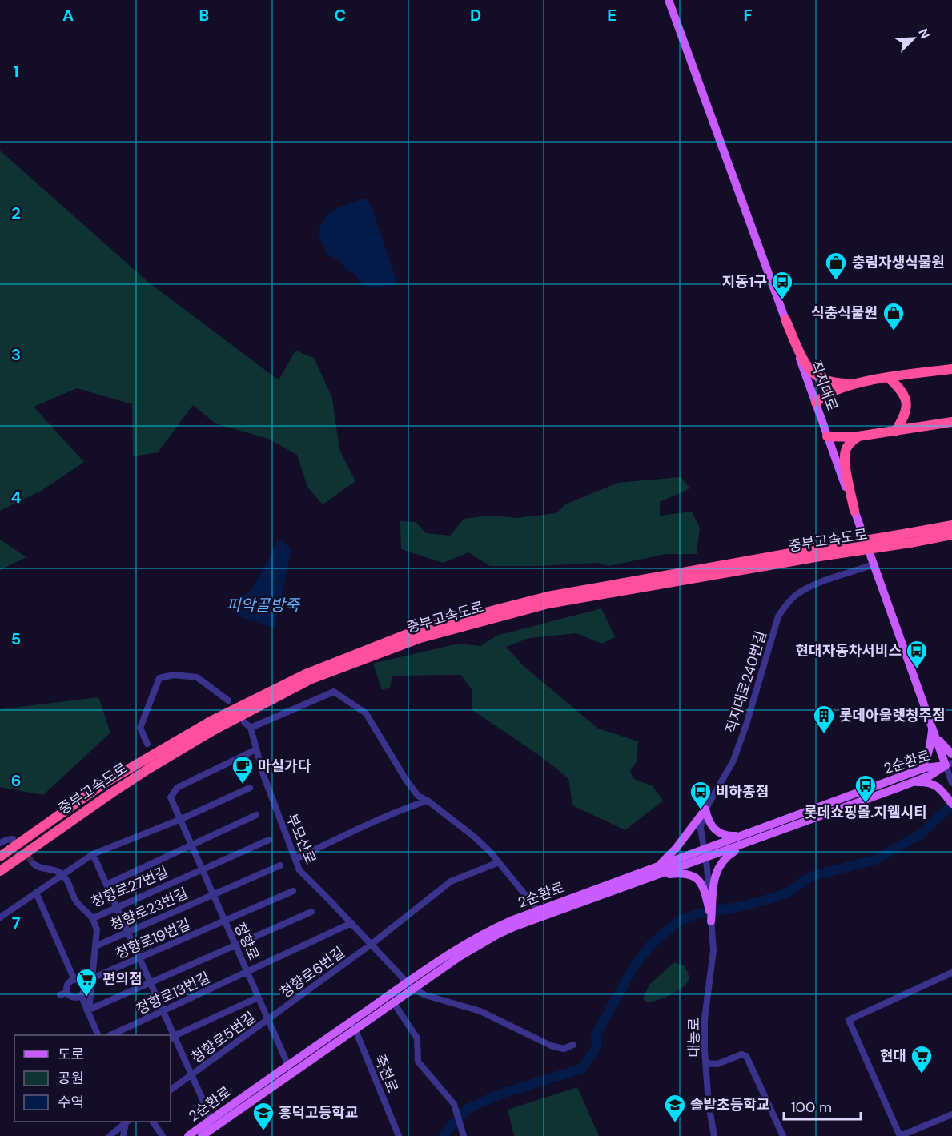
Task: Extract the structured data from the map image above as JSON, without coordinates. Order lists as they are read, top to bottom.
{
  "streets": {
    "highway": ["중부고속도로"],
    "main road": ["직지대로", "2순환로"],
    "street": [
      "직지대로240번길",
      "부모산로",
      "청향로27번길",
      "청향로23번길",
      "청향로19번길",
      "청향로",
      "청향로6번길",
      "청향로13번길",
      "청향로5번길",
      "대농로",
      "죽천로"
    ]
  },
  "crossings": [
    ["직지대로", "직지대로240번길"],
    ["직지대로", "2순환로"],
    ["2순환로", "부모산로"],
    ["2순환로", "청향로"],
    ["2순환로", "죽천로"],
    ["부모산로", "청향로"],
    ["부모산로", "청향로6번길"],
    ["부모산로", "청향로13번길"],
    ["청향로27번길", "청향로"],
    ["청향로23번길", "청향로"],
    ["청향로19번길", "청향로"],
    ["청향로", "청향로6번길"],
    ["청향로", "청향로13번길"],
    ["청향로", "청향로5번길"],
    ["청향로6번길", "청향로5번길"]
  ],
  "water": ["피악골방죽"],
  "places": {
    "shop": ["충림자생식물원", "식충식물원"],
    "bus stop": [
      "지동1구",
      "현대자동차서비스",
      "롯데쇼핑몰.지웰시티",
      "비하종점"
    ],
    "building": ["롯데아울렛청주점"],
    "cafe": ["마실가다"],
    "supermarket": ["편의점", "현대"],
    "school or university": ["솔밭초등학교", "흥덕고등학교"]
  },
  "legend": ["도로", "공원", "수역"],
  "scale_bar": "100 m",
  "north": "top right",
  "grid": {
    "columns": [
      "A",
      "B",
      "C",
      "D",
      "E",
      "F"
    ],
    "rows": [
      "1",
      "2",
      "3",
      "4",
      "5",
      "6",
      "7"
    ]
  }
}
